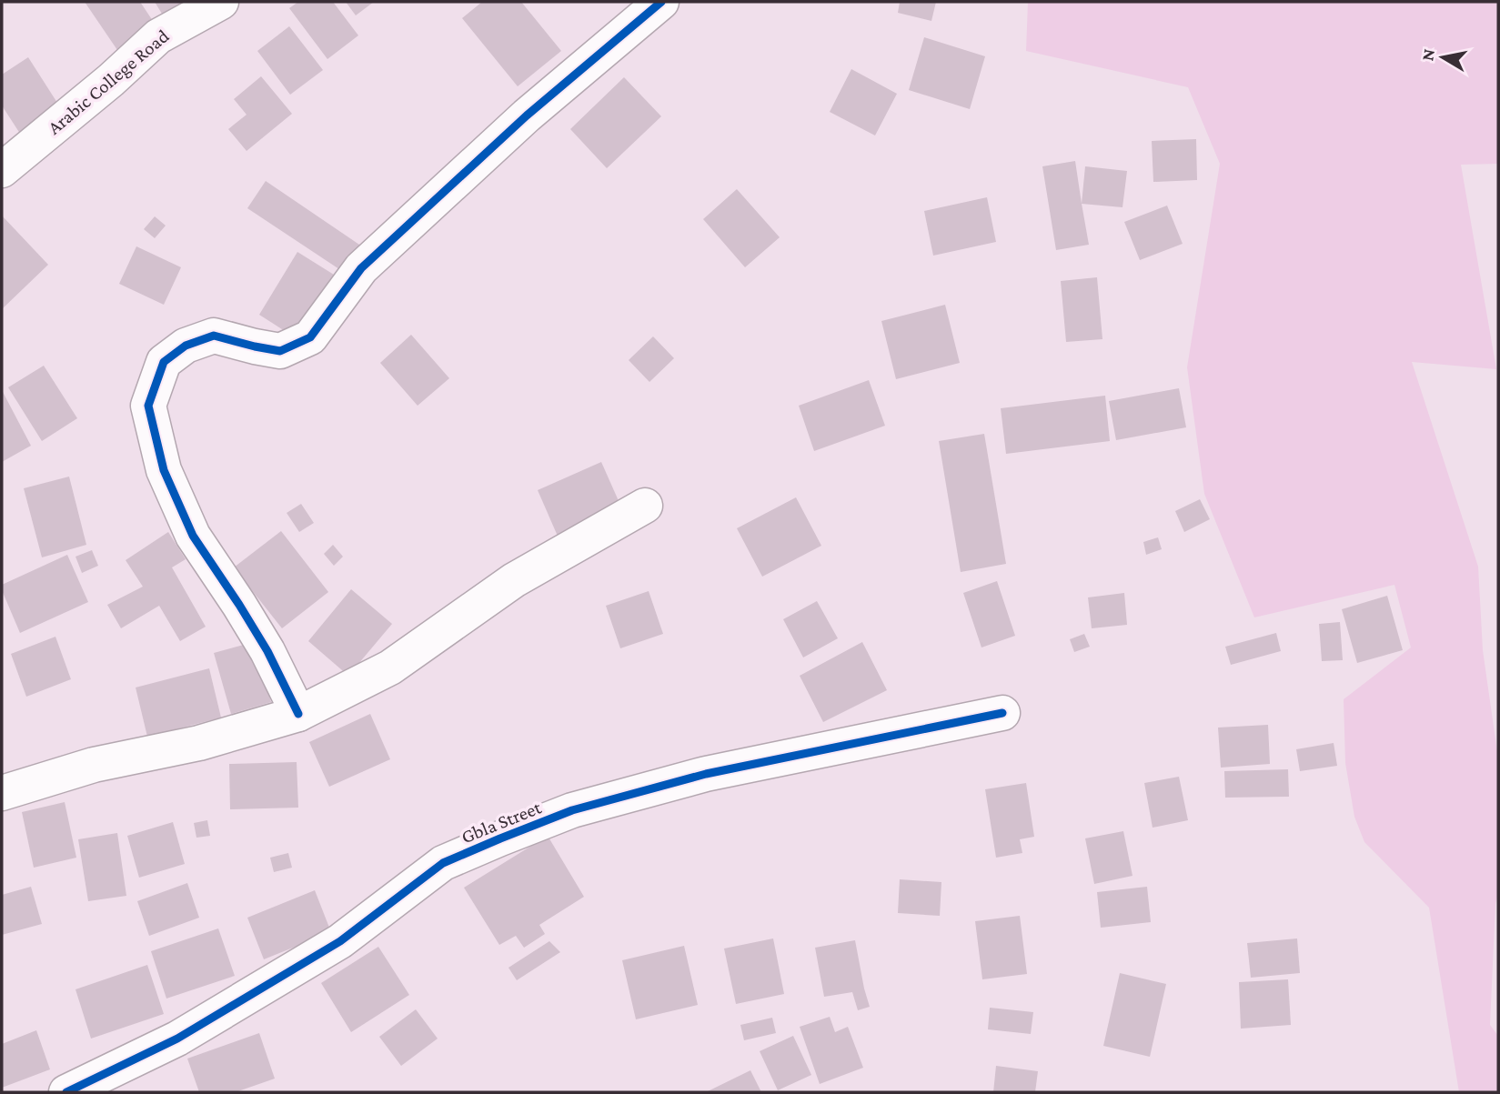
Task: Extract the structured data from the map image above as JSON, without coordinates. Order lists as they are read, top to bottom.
{
  "streets": {
    "street": ["Arabic College Road", "Gbla Street"]
  },
  "north": "left"
}
